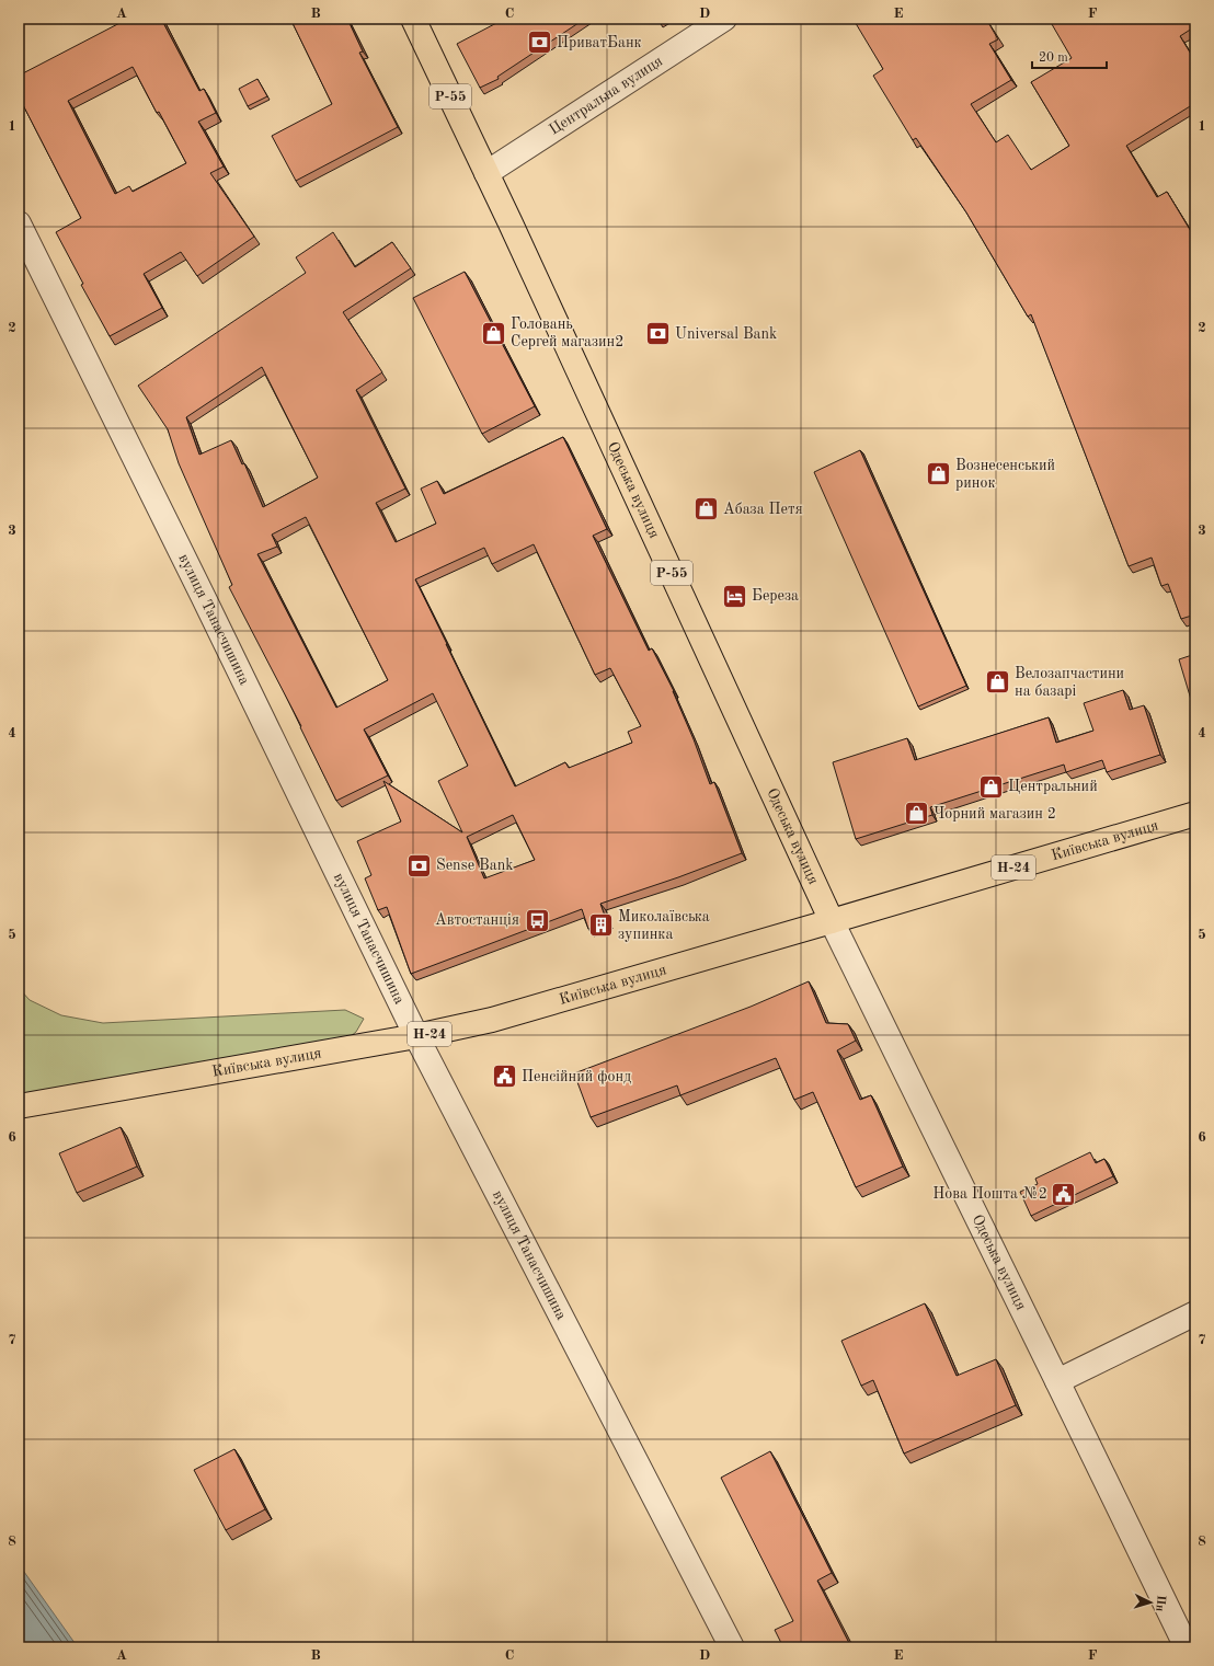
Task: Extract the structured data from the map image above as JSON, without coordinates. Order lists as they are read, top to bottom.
{
  "streets": {
    "main road": [
      "Р-55",
      "Одеська вулиця",
      "Київська вулиця",
      "Н-24"
    ],
    "street": ["Центральна вулиця", "вулиця Танасчишина"]
  },
  "crossings": [
    ["Центральна вулиця", "Одеська вулиця"],
    ["Одеська вулиця", "Київська вулиця"],
    ["вулиця Танасчишина", "Київська вулиця"]
  ],
  "places": {
    "bank": ["ПриватБанк", "Universal Bank", "Sense Bank"],
    "shop": [
      "Головань Сергей магазин2",
      "Вознесенський ринок",
      "Абаза Петя",
      "Велозапчастини на базарі",
      "Центральний",
      "Чорний магазин 2"
    ],
    "hotel": ["Береза"],
    "bus stop": ["Автостанція"],
    "building": ["Миколаївська зупинка"],
    "public building": ["Пенсійний фонд", "Нова Пошта №2"]
  },
  "scale_bar": "20 m",
  "north": "right",
  "grid": {
    "columns": [
      "A",
      "B",
      "C",
      "D",
      "E",
      "F"
    ],
    "rows": [
      "1",
      "2",
      "3",
      "4",
      "5",
      "6",
      "7",
      "8"
    ]
  }
}
